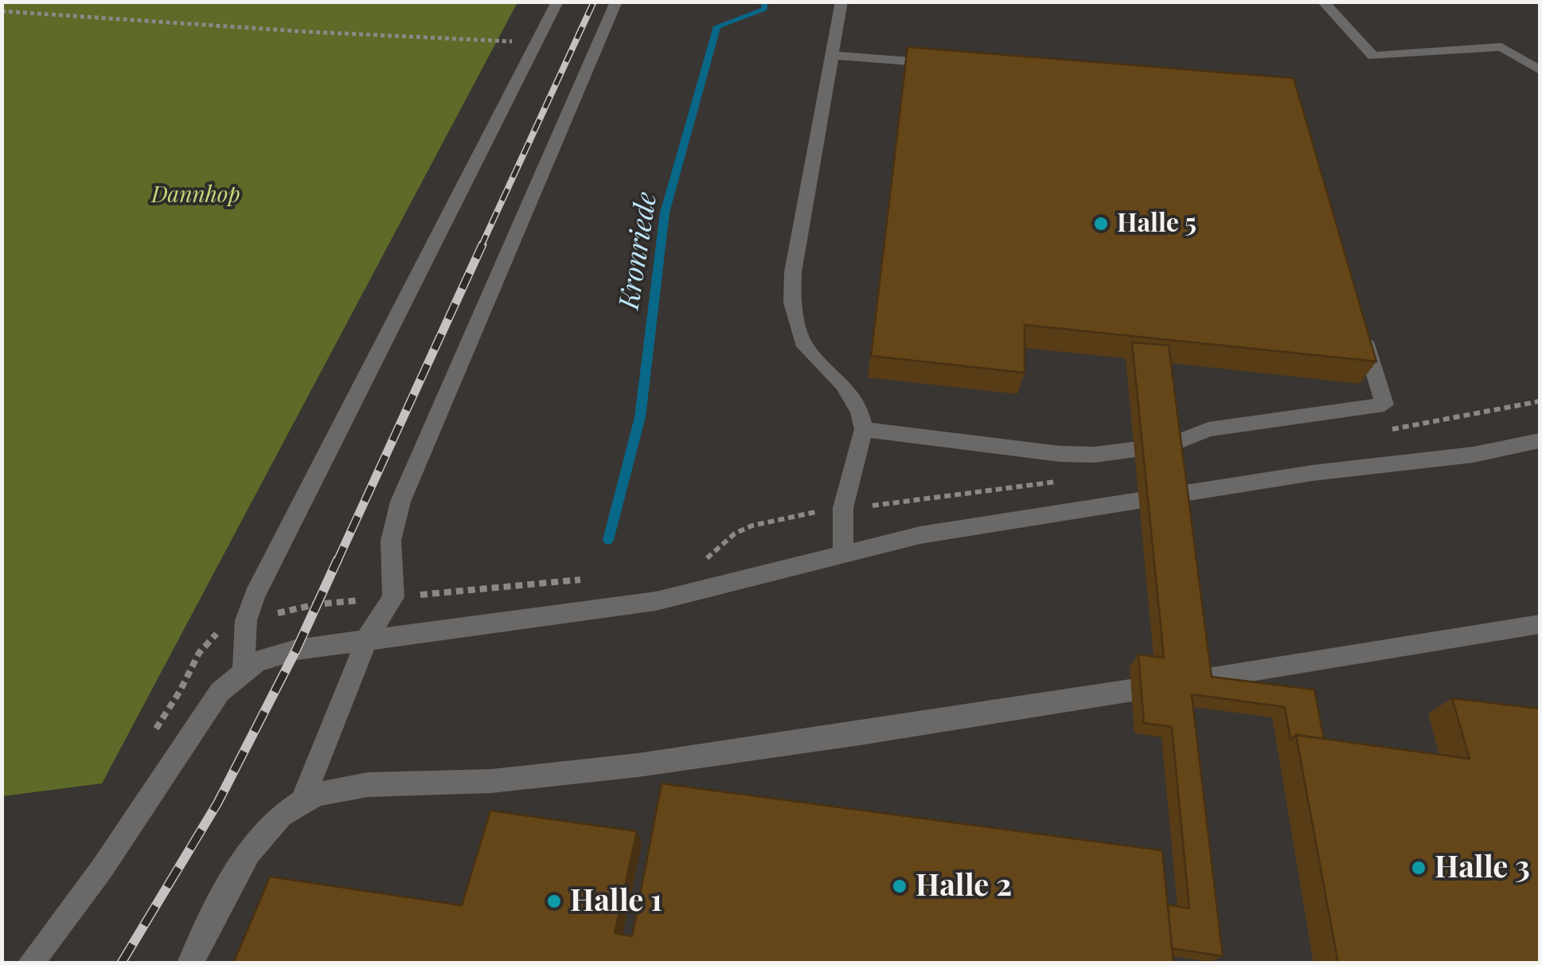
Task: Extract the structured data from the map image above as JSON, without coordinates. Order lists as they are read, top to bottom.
{
  "water": ["Kronriede"],
  "parks": ["Dannhop"],
  "places": [
    "Halle 5",
    "Halle 3",
    "Halle 2",
    "Halle 1"
  ]
}
